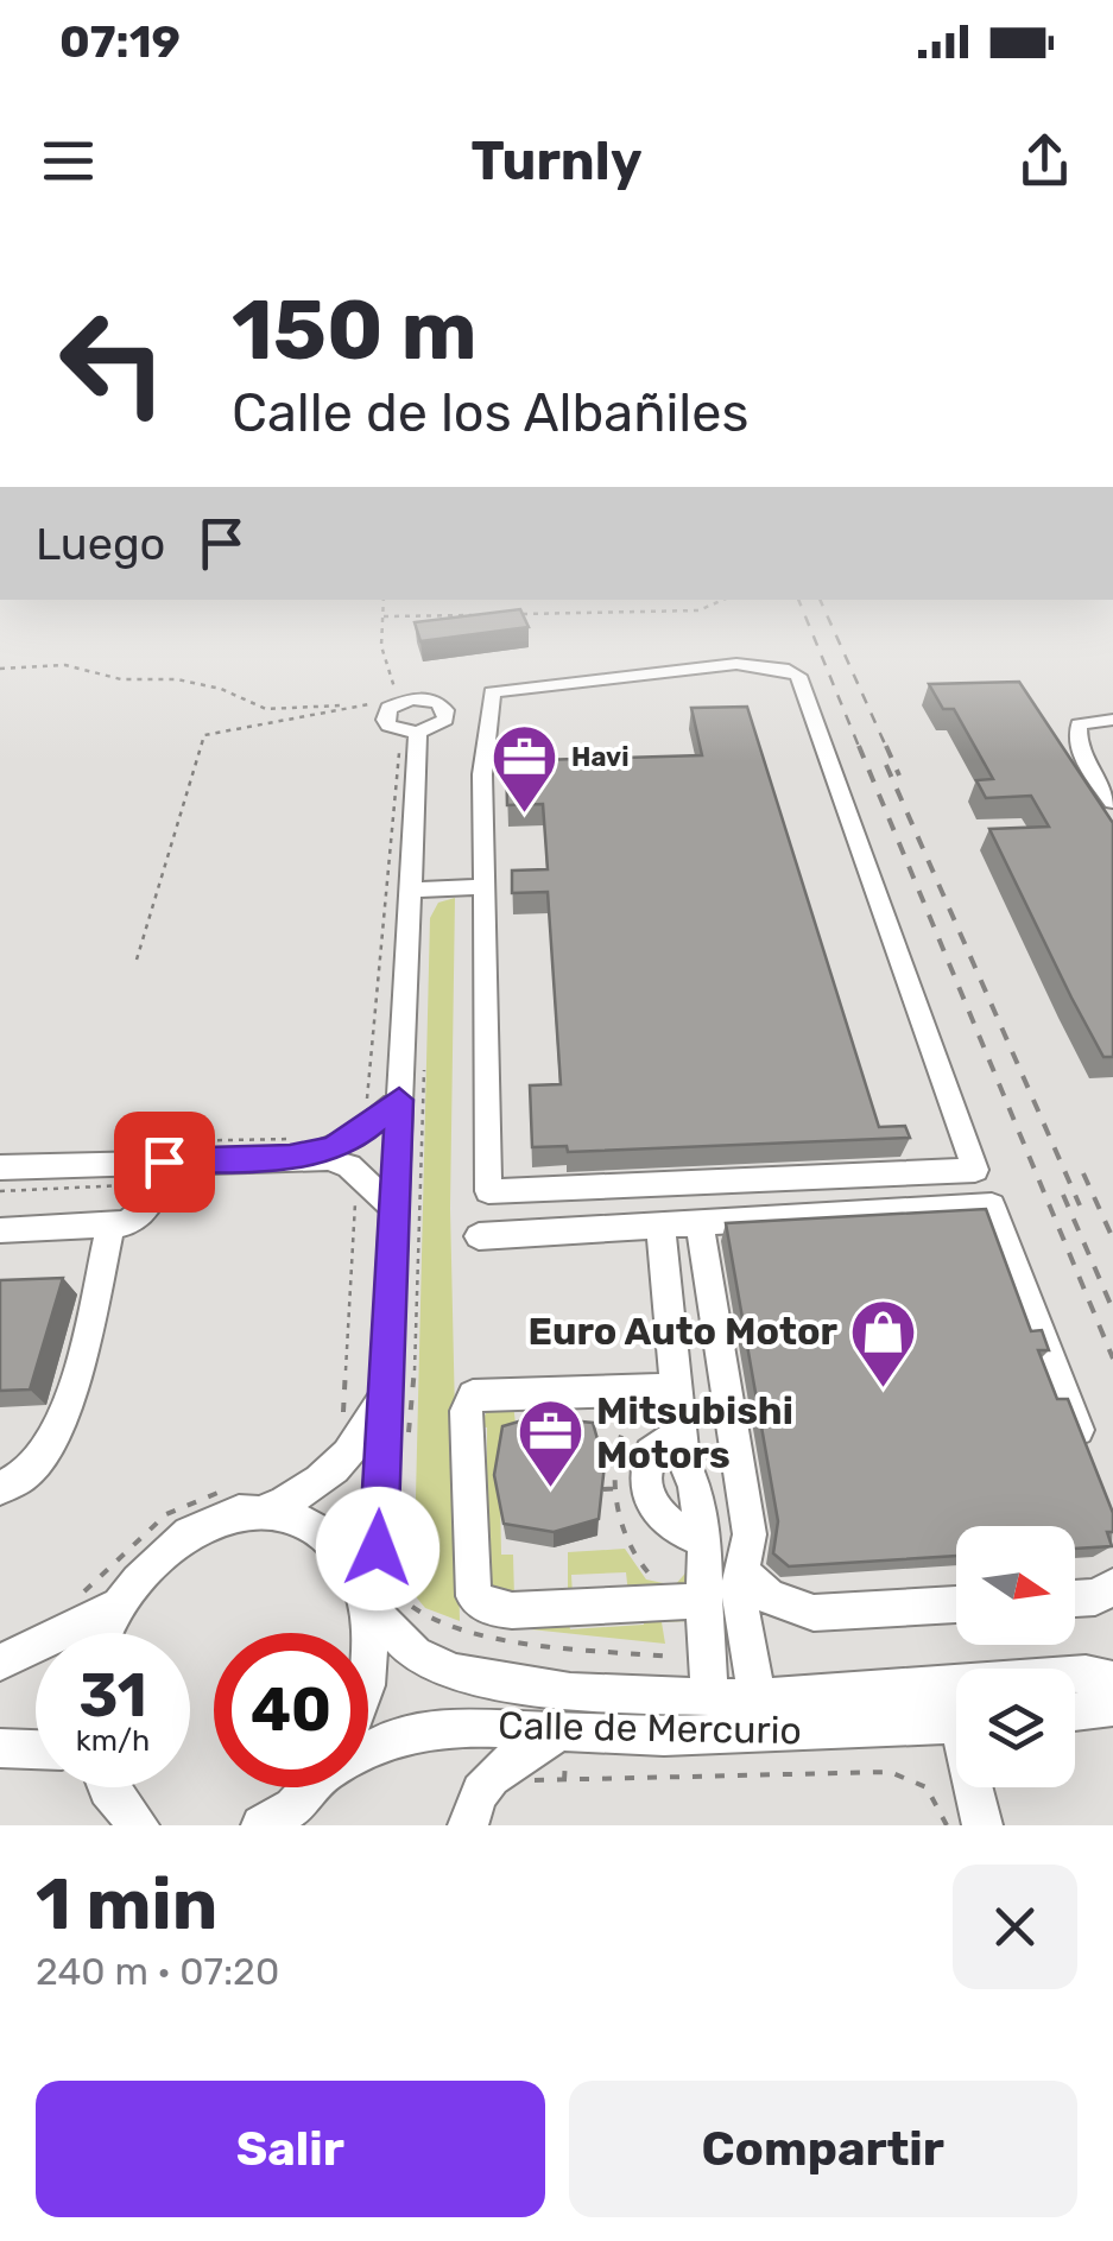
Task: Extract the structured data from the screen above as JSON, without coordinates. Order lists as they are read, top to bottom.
{
  "streets": {
    "street": ["Calle de Mercurio"]
  },
  "places": {
    "office": ["Havi", "Mitsubishi Motors"],
    "shop": ["Euro Auto Motor"]
  },
  "north": "right",
  "page": {
    "status": "07:19",
    "header": "Turnly",
    "turn": ["150 m", "Calle de los Albañiles"],
    "then": "Luego",
    "speed": "31 km/h",
    "limit": "40",
    "heading": ["1 min", "240 m · 07:20"],
    "buttons": ["Salir", "Compartir"]
  }
}
